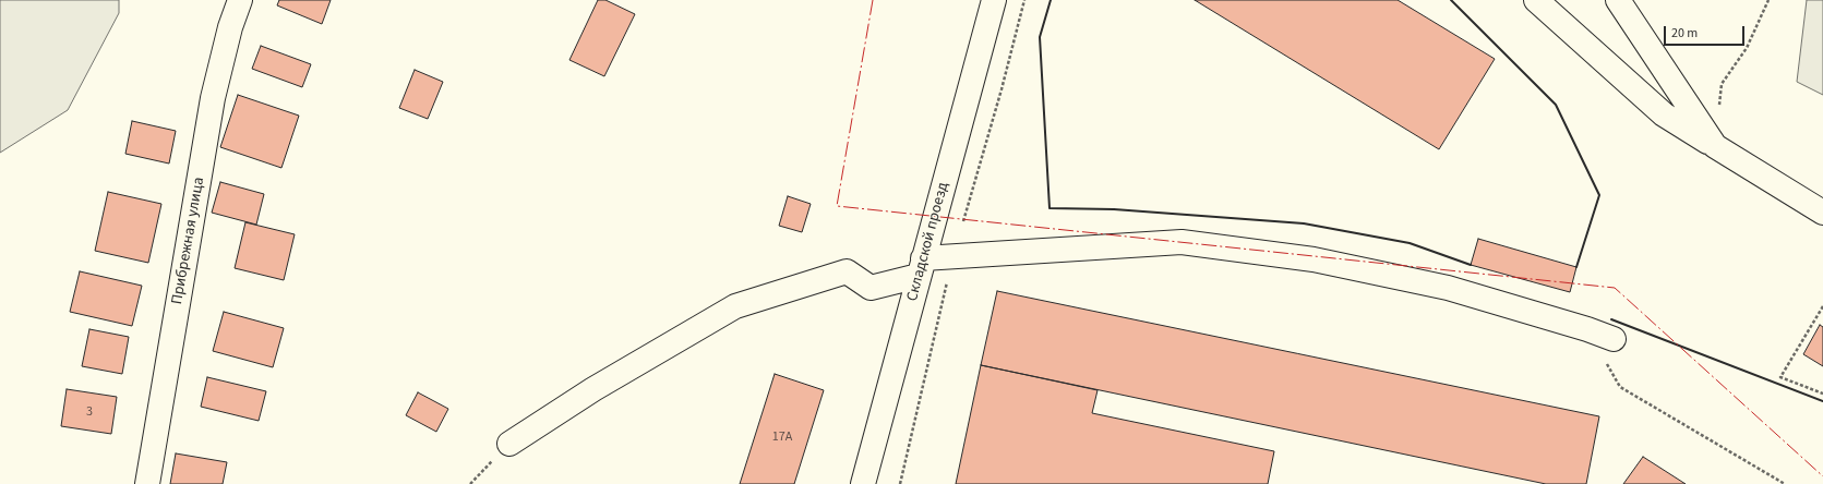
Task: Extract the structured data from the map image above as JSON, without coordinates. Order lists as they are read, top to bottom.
{
  "streets": {
    "street": ["Прибрежная улица", "Складской проезд"]
  },
  "house_numbers": ["3", "17А"],
  "scale_bar": "20 m"
}
